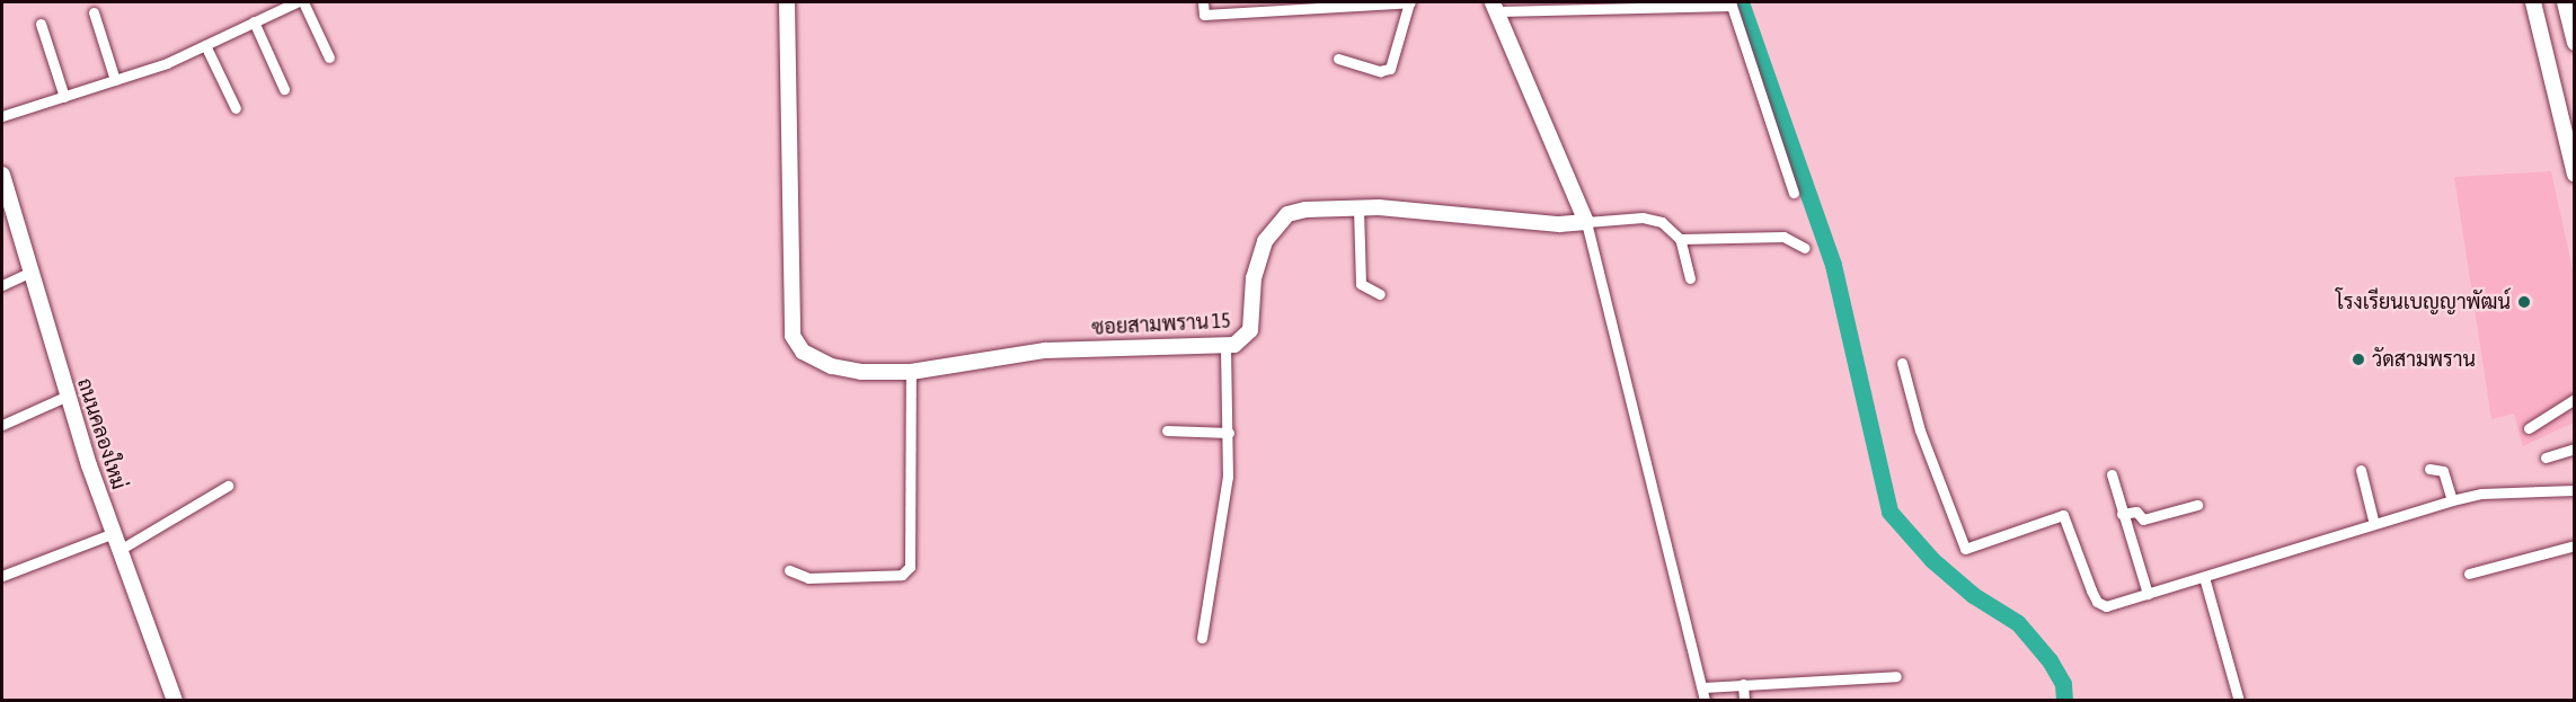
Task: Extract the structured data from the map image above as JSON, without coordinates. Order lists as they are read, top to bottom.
{
  "streets": {
    "street": ["ซอยสามพราน 15", "ถนนคลองใหม่"]
  },
  "places": ["โรงเรียนเบญญาพัฒน์", "วัดสามพราน"]
}
